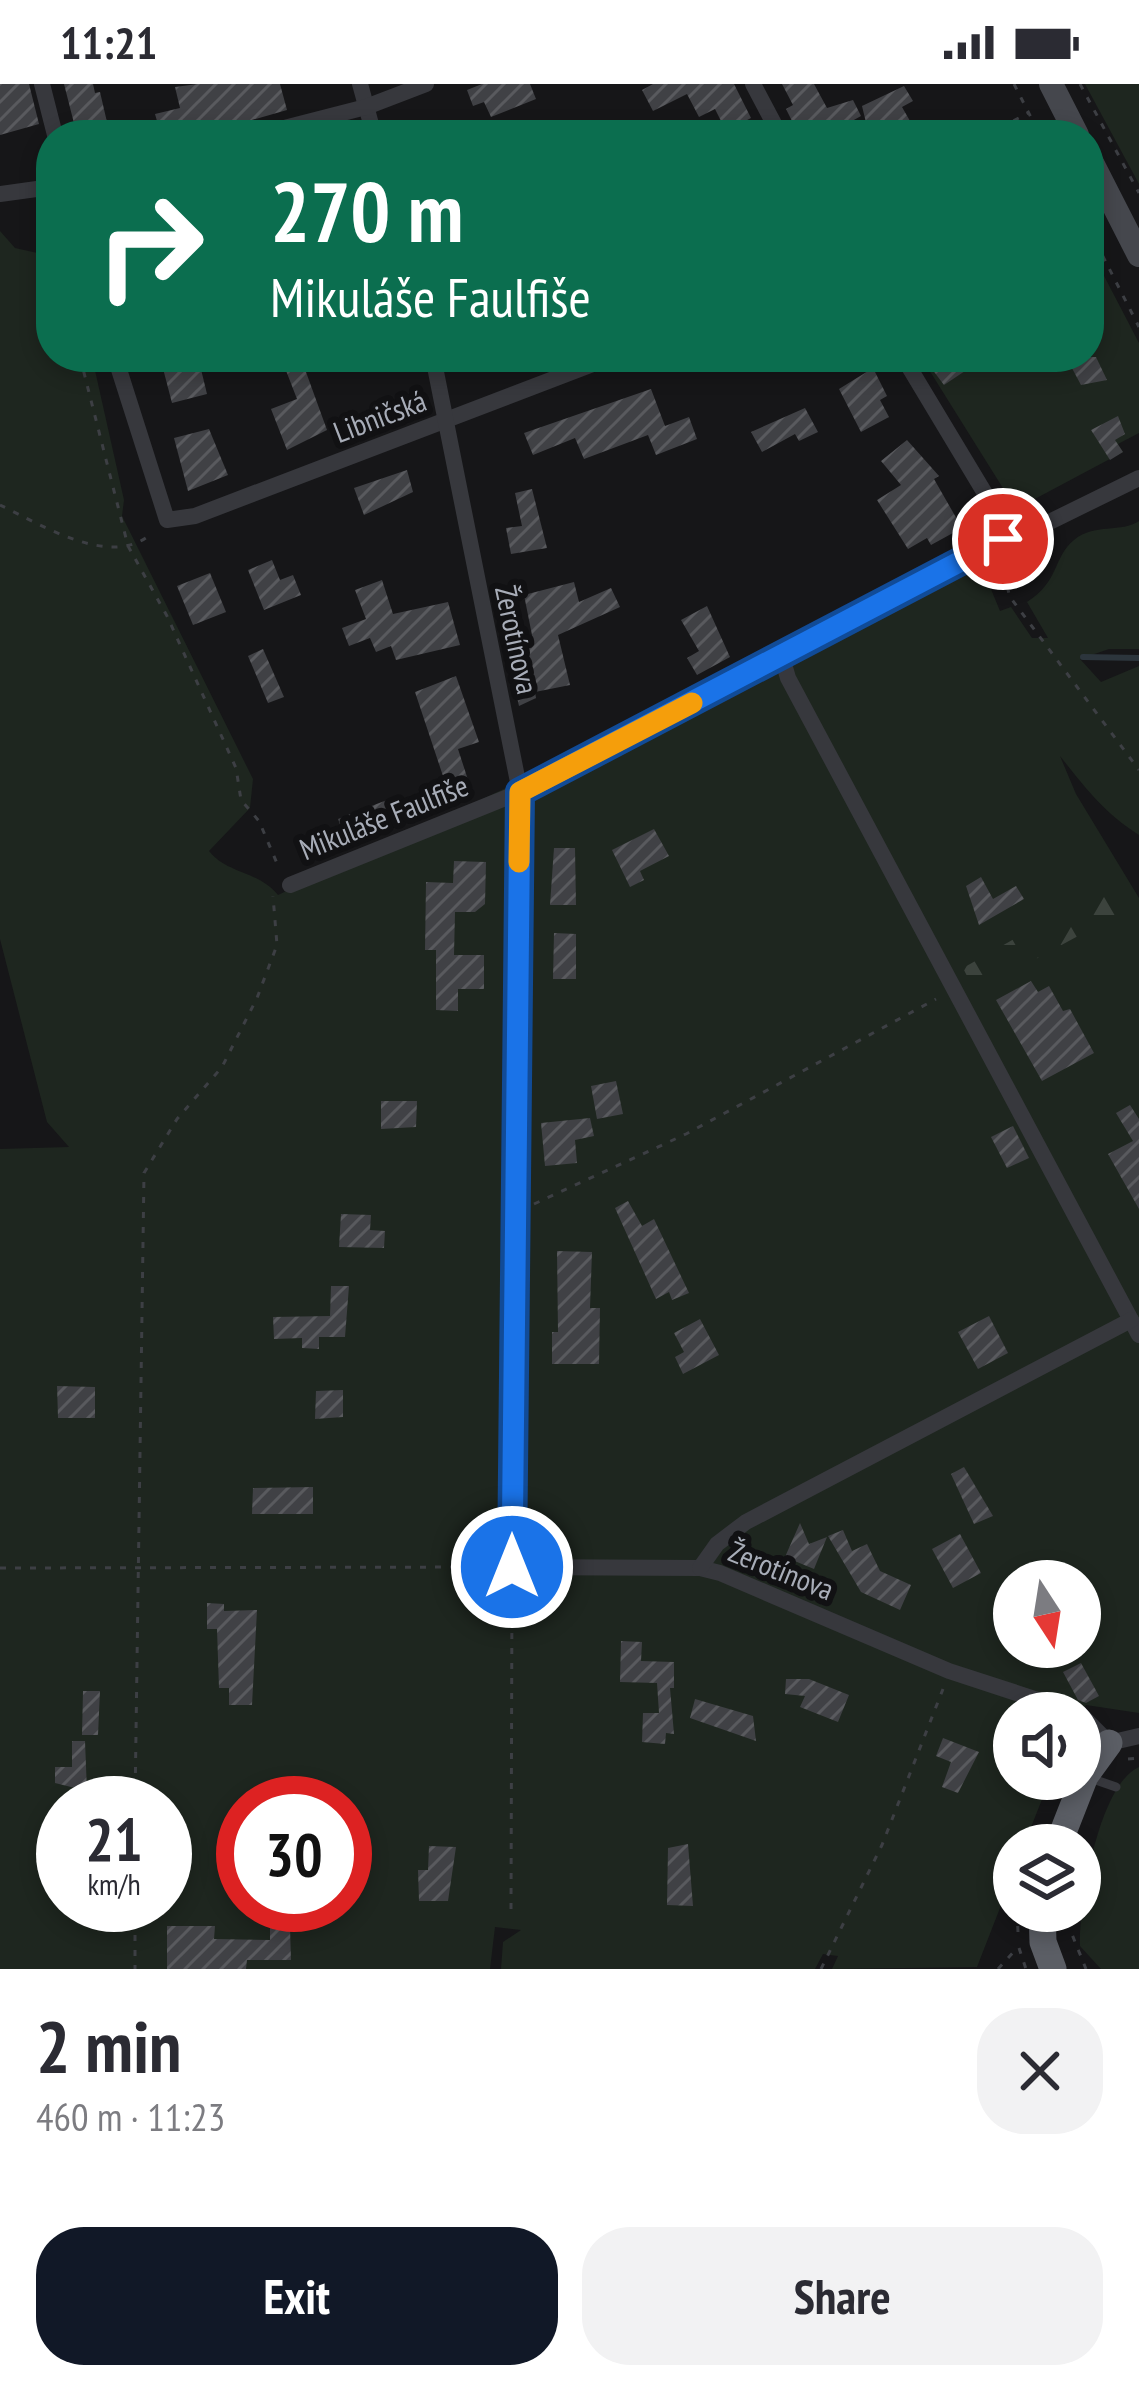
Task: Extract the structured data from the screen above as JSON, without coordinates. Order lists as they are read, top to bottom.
{
  "streets": {
    "street": ["Libničská", "Žerotínova", "Mikuláše Faulfiše"]
  },
  "crossings": [
    ["Libničská", "Žerotínova"],
    ["Žerotínova", "Mikuláše Faulfiše"]
  ],
  "north": "bottom",
  "page": {
    "status": "11:21",
    "turn": ["270 m", "Mikuláše Faulfiše"],
    "speed": "21 km/h",
    "limit": "30",
    "heading": ["2 min", "460 m · 11:23"],
    "buttons": ["Exit", "Share"]
  }
}
